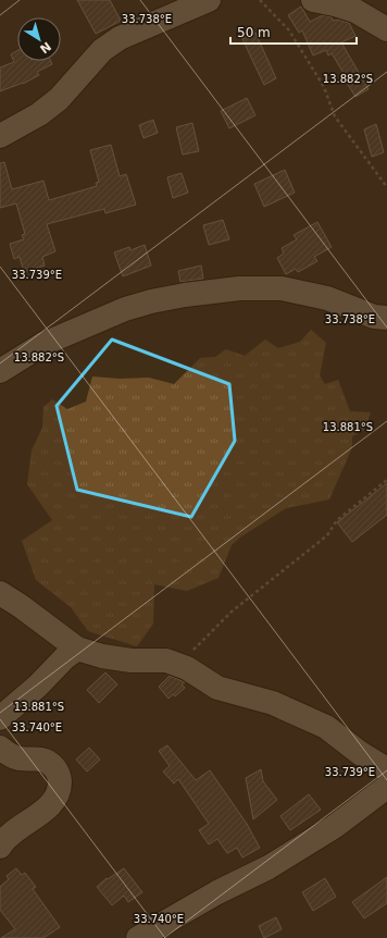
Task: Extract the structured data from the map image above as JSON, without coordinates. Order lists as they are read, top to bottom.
{
  "scale_bar": "50 m",
  "north": "bottom right",
  "coordinates": [
    "33.738°E",
    "13.882°S",
    "33.739°E",
    "13.881°S",
    "33.740°E"
  ]
}
